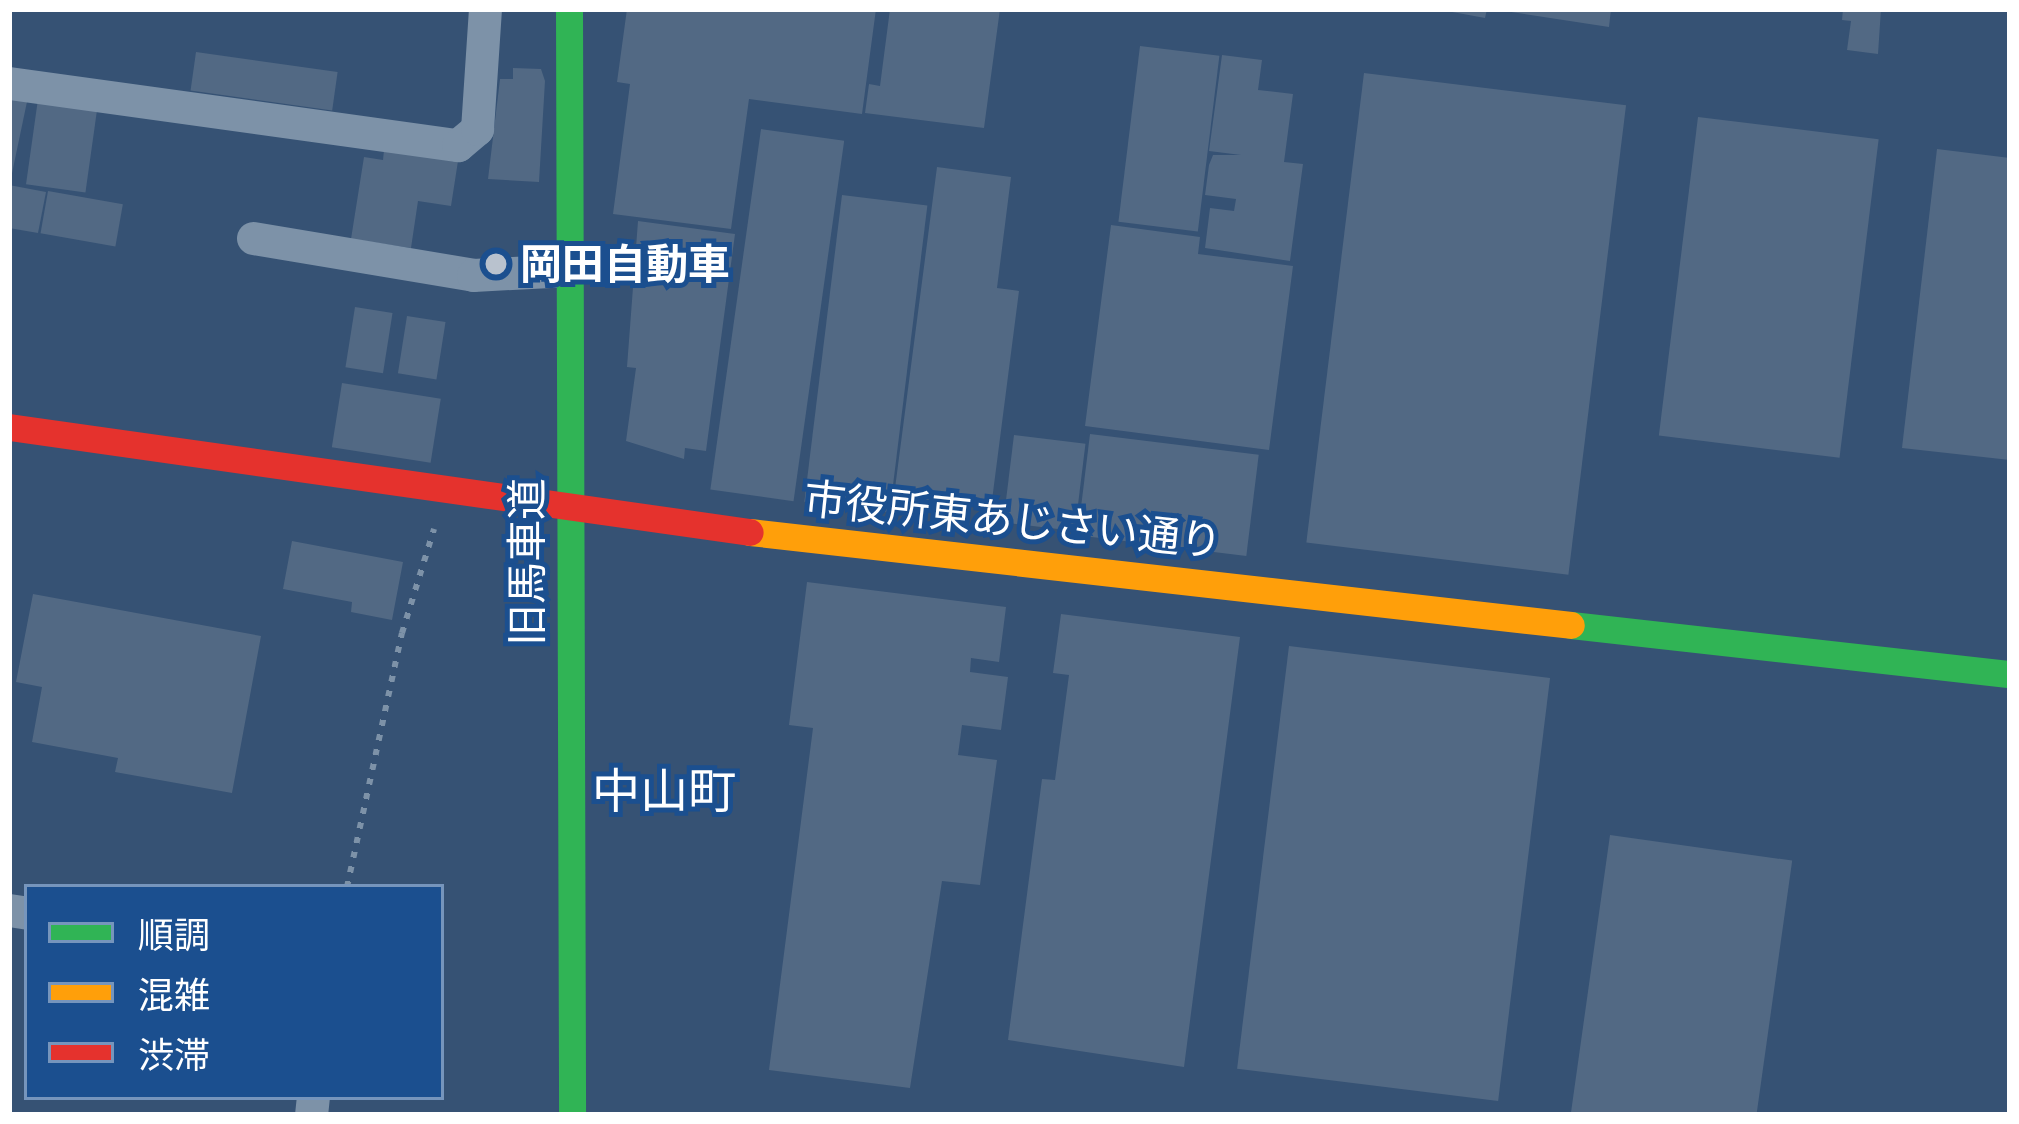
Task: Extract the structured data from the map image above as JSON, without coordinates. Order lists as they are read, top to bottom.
{
  "streets": {
    "street": ["市役所東あじさい通り", "旧馬車道"]
  },
  "crossings": [
    ["市役所東あじさい通り", "旧馬車道"]
  ],
  "districts": ["中山町"],
  "places": ["岡田自動車"],
  "legend": ["順調", "混雑", "渋滞"]
}
